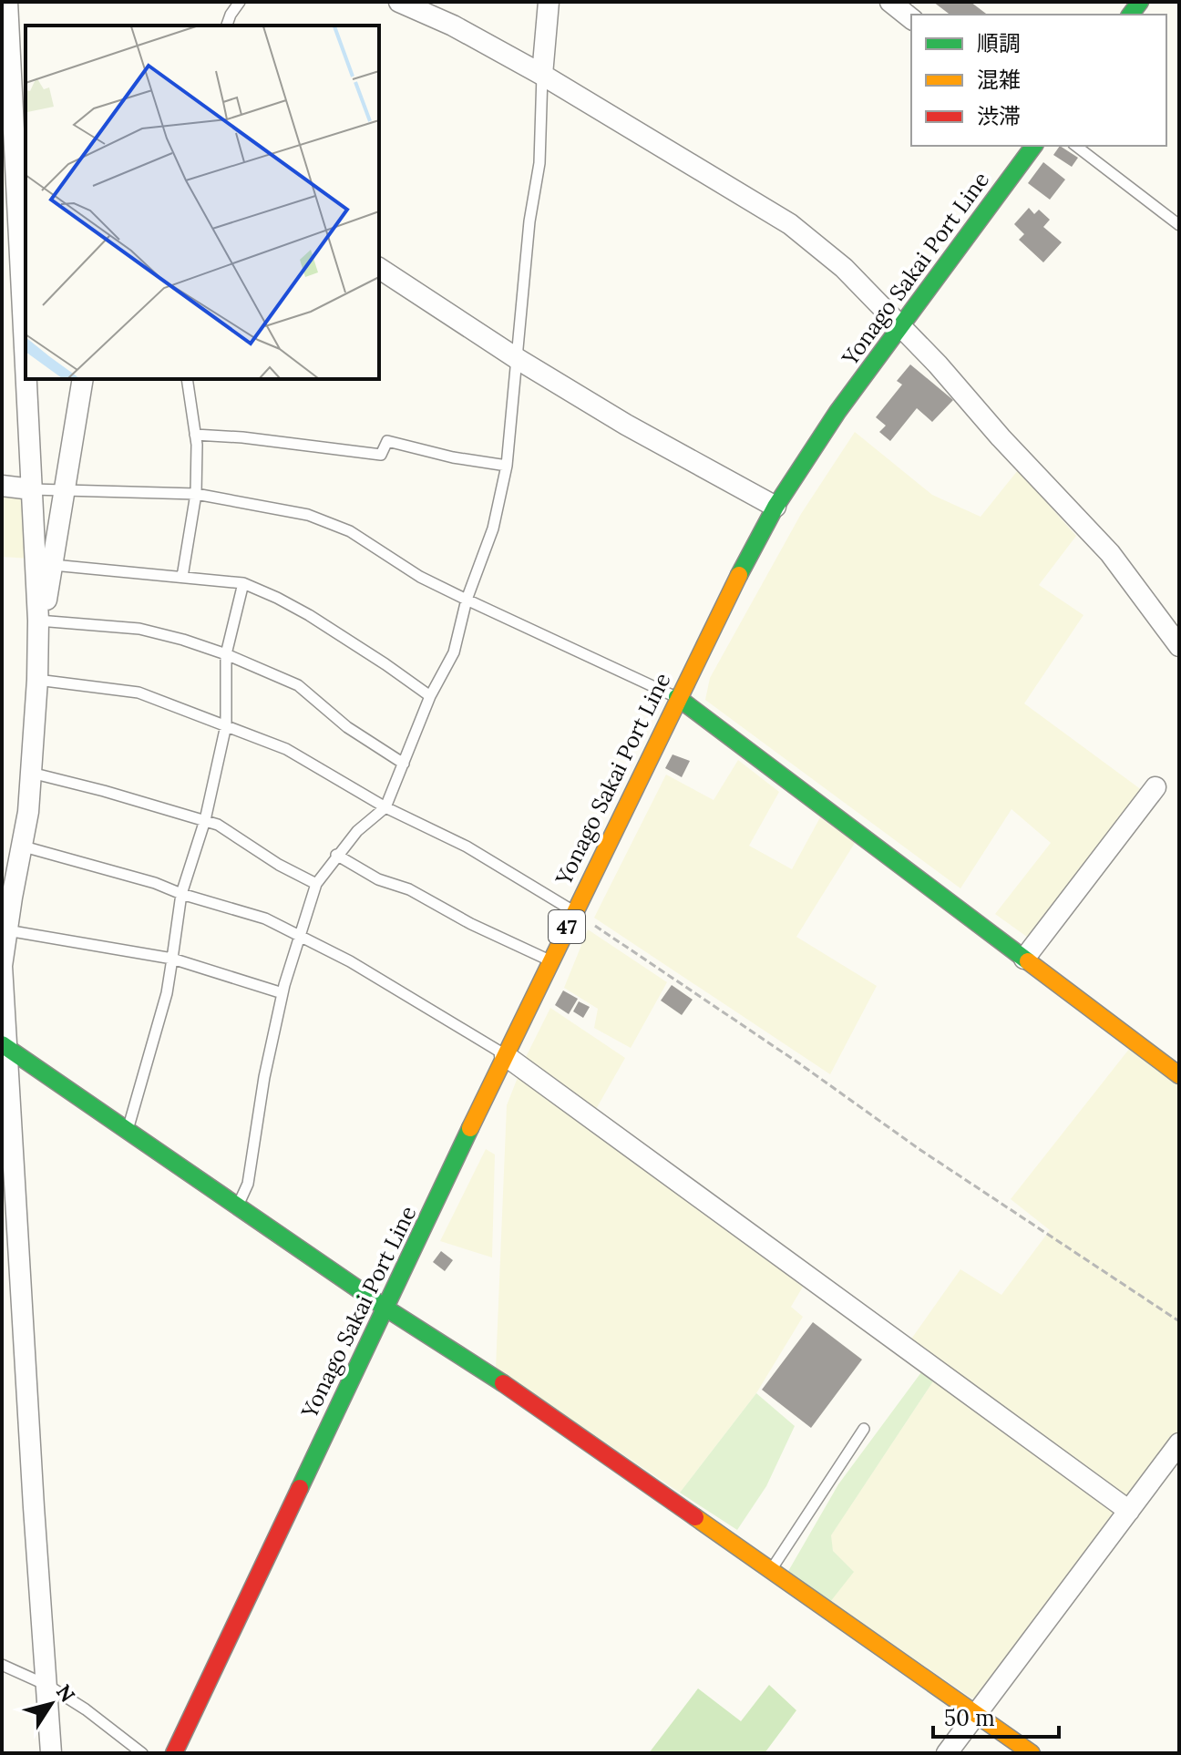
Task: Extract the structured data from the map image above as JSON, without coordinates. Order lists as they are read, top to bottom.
{
  "streets": {
    "street": ["Yonago Sakai Port Line", "47"]
  },
  "legend": ["順調", "混雑", "渋滞"],
  "scale_bar": "50 m",
  "north": "top right"
}
